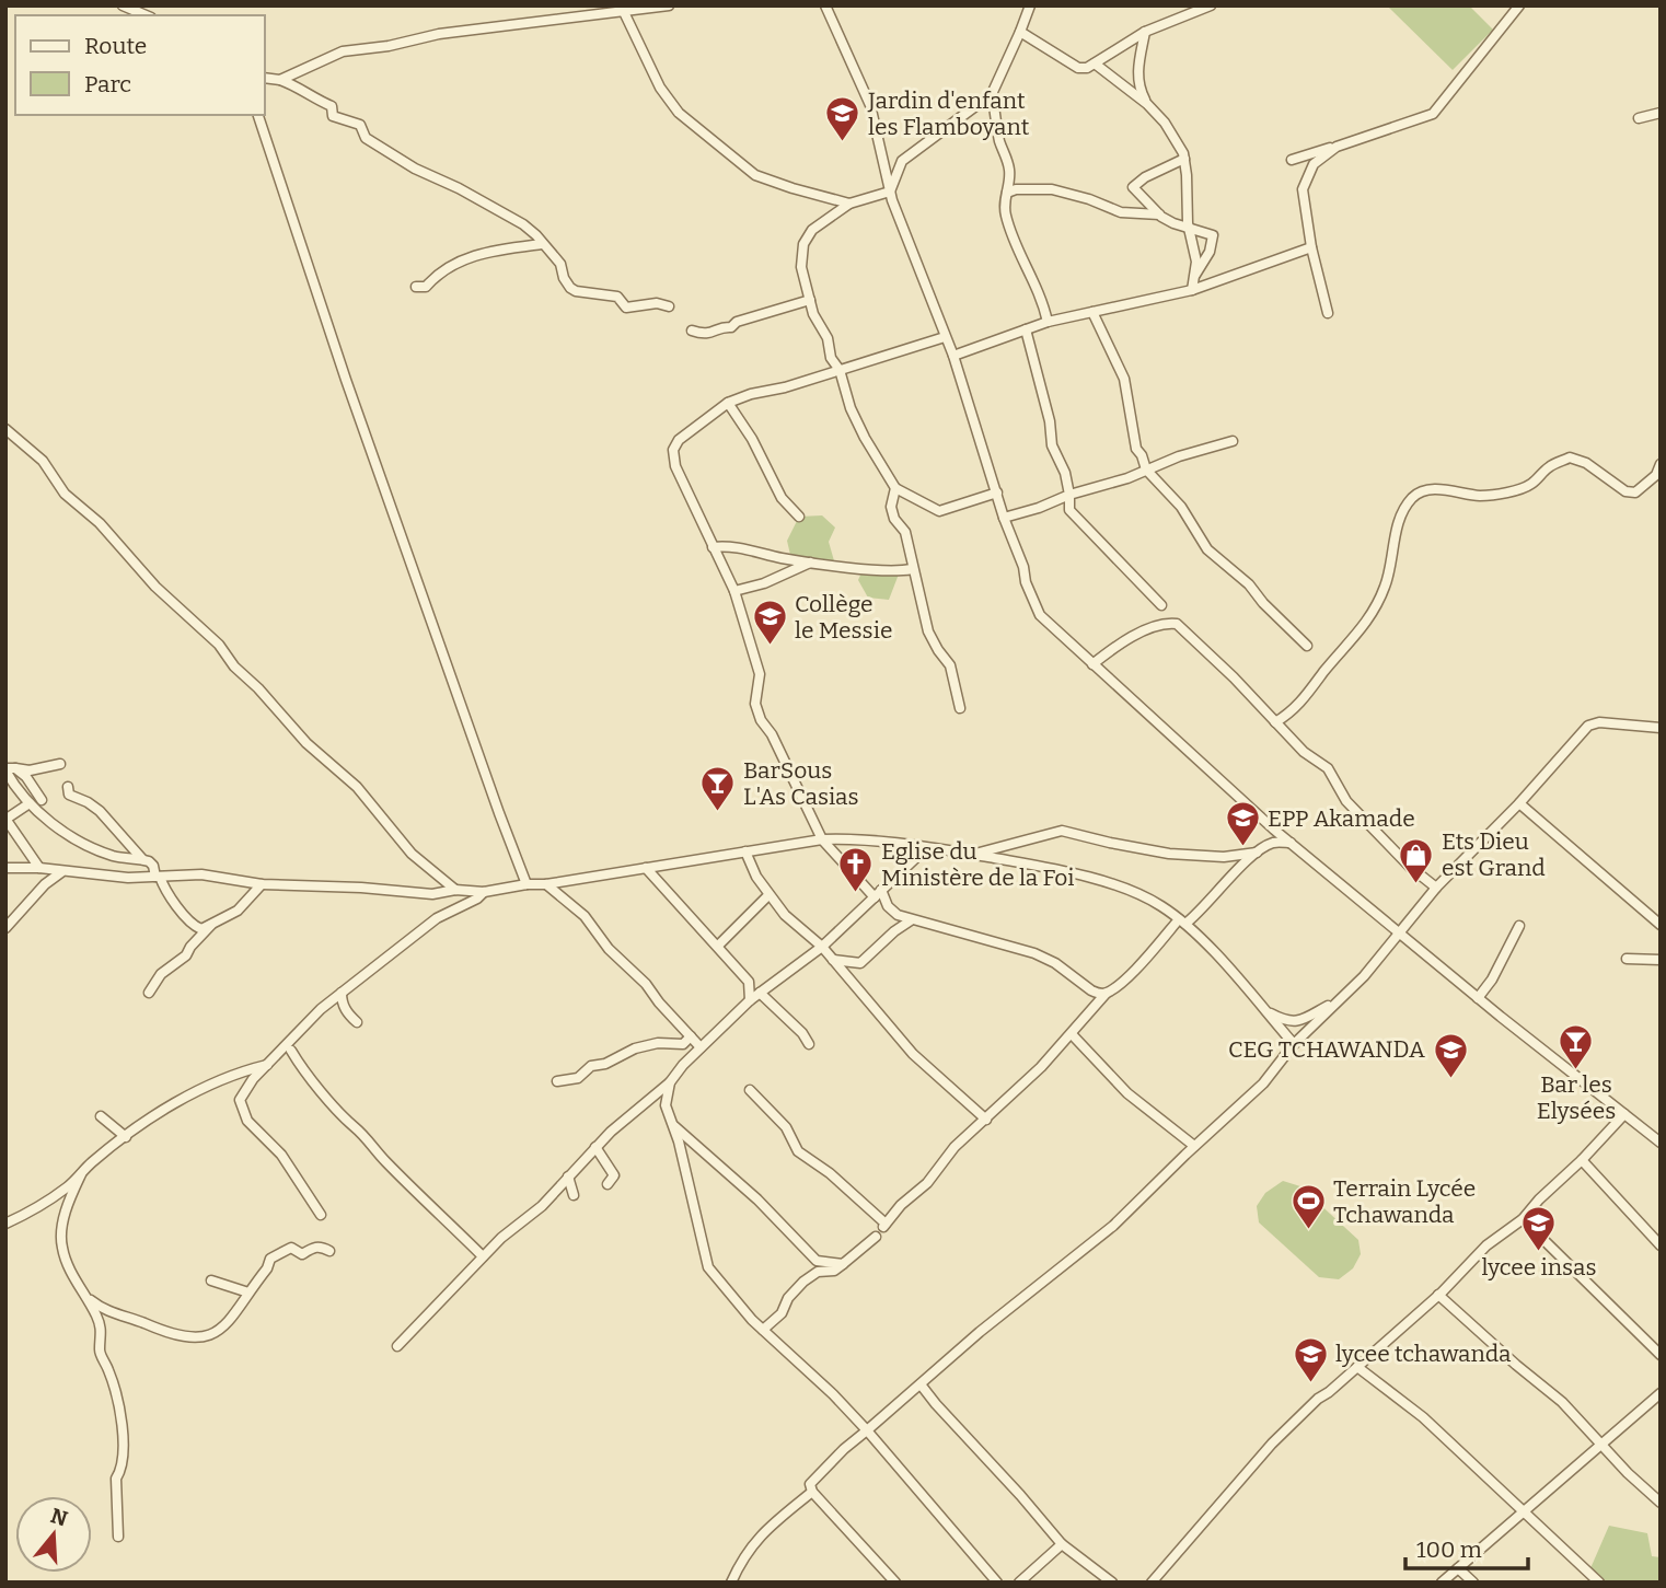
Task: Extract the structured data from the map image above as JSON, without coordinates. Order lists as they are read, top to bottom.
{
  "places": {
    "school or university": [
      "Jardin d'enfant les Flamboyant",
      "Collège le Messie",
      "EPP Akamade",
      "CEG TCHAWANDA",
      "lycee insas",
      "lycee tchawanda"
    ],
    "bar": ["BarSous L'As Casias", "Bar les Elysées"],
    "shop": ["Ets Dieu est Grand"],
    "church": ["Eglise du Ministère de la Foi"],
    "sports": ["Terrain Lycée Tchawanda"]
  },
  "legend": ["Route", "Parc"],
  "scale_bar": "100 m",
  "north": "top"
}
